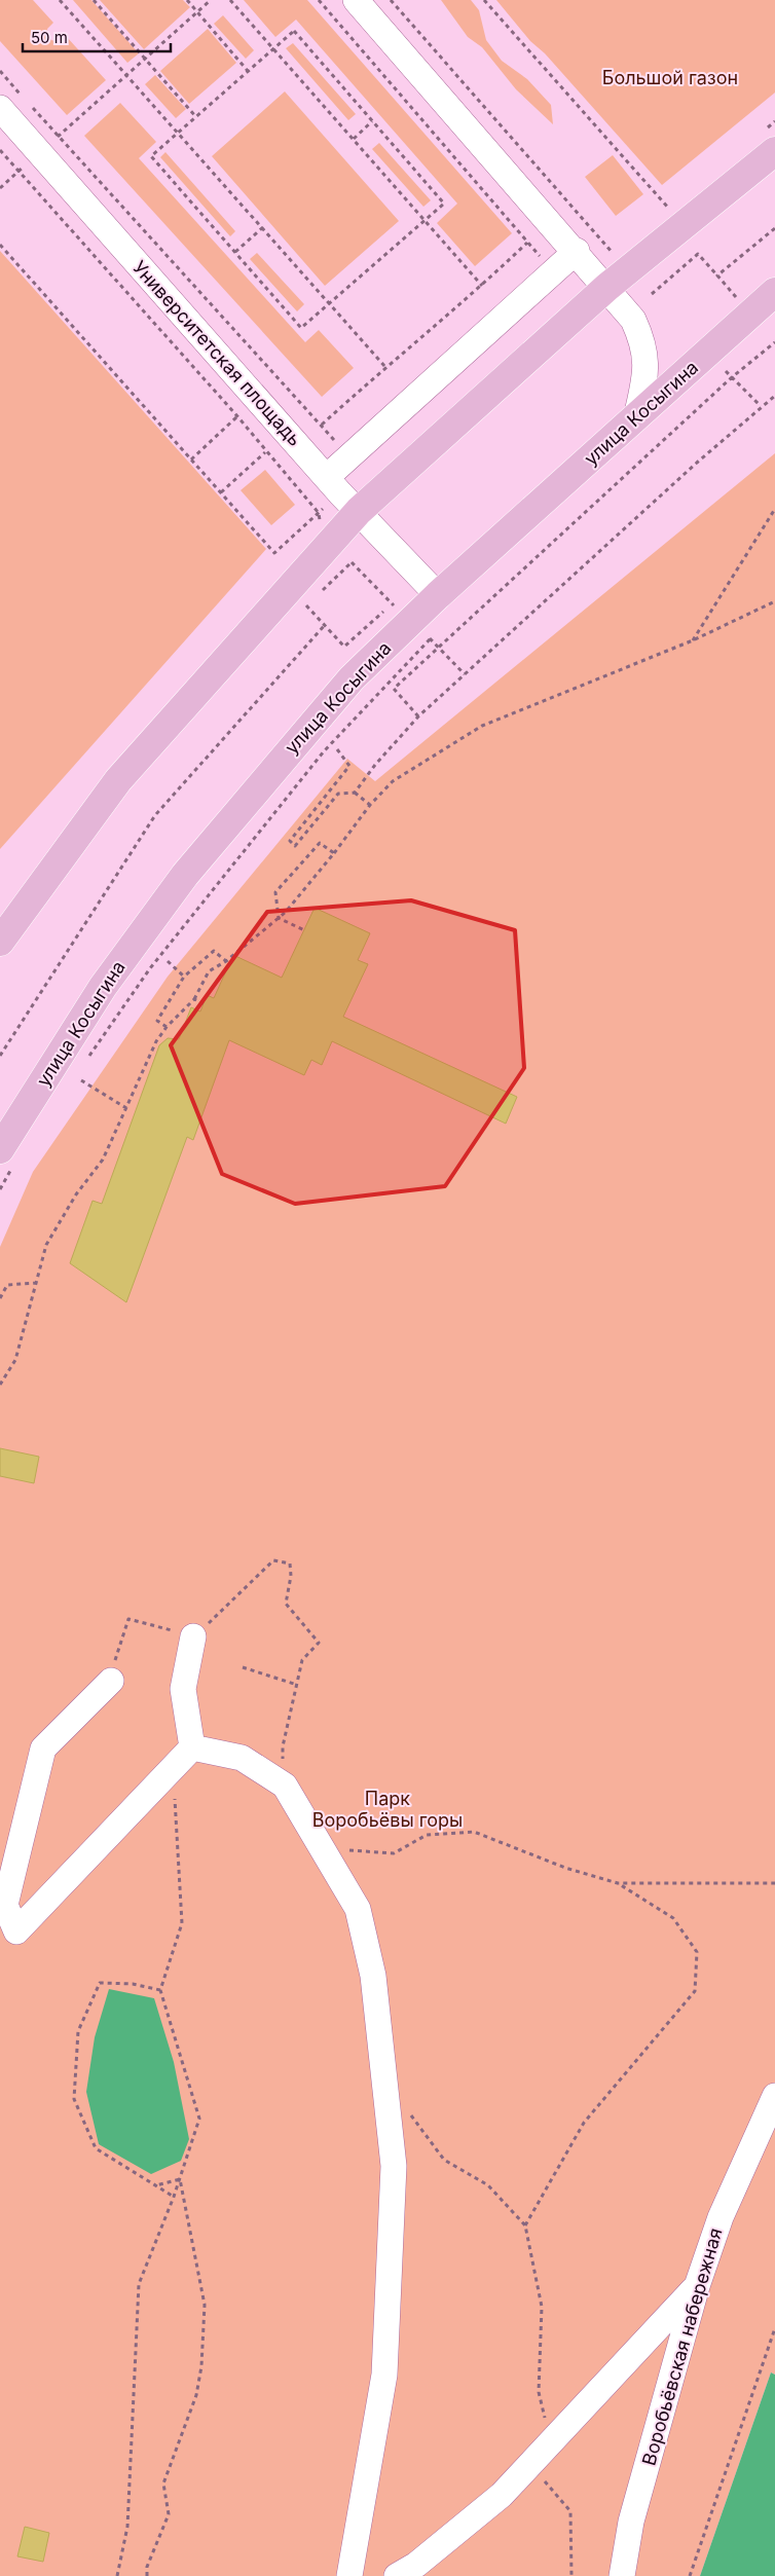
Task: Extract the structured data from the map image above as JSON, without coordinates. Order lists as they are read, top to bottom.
{
  "streets": {
    "main road": ["улица Косыгина"],
    "street": ["Университетская площадь", "Воробьёвская набережная"]
  },
  "crossings": [
    ["Университетская площадь", "улица Косыгина"]
  ],
  "parks": ["Большой газон", "Парк Воробьёвы горы"],
  "scale_bar": "50 m"
}
